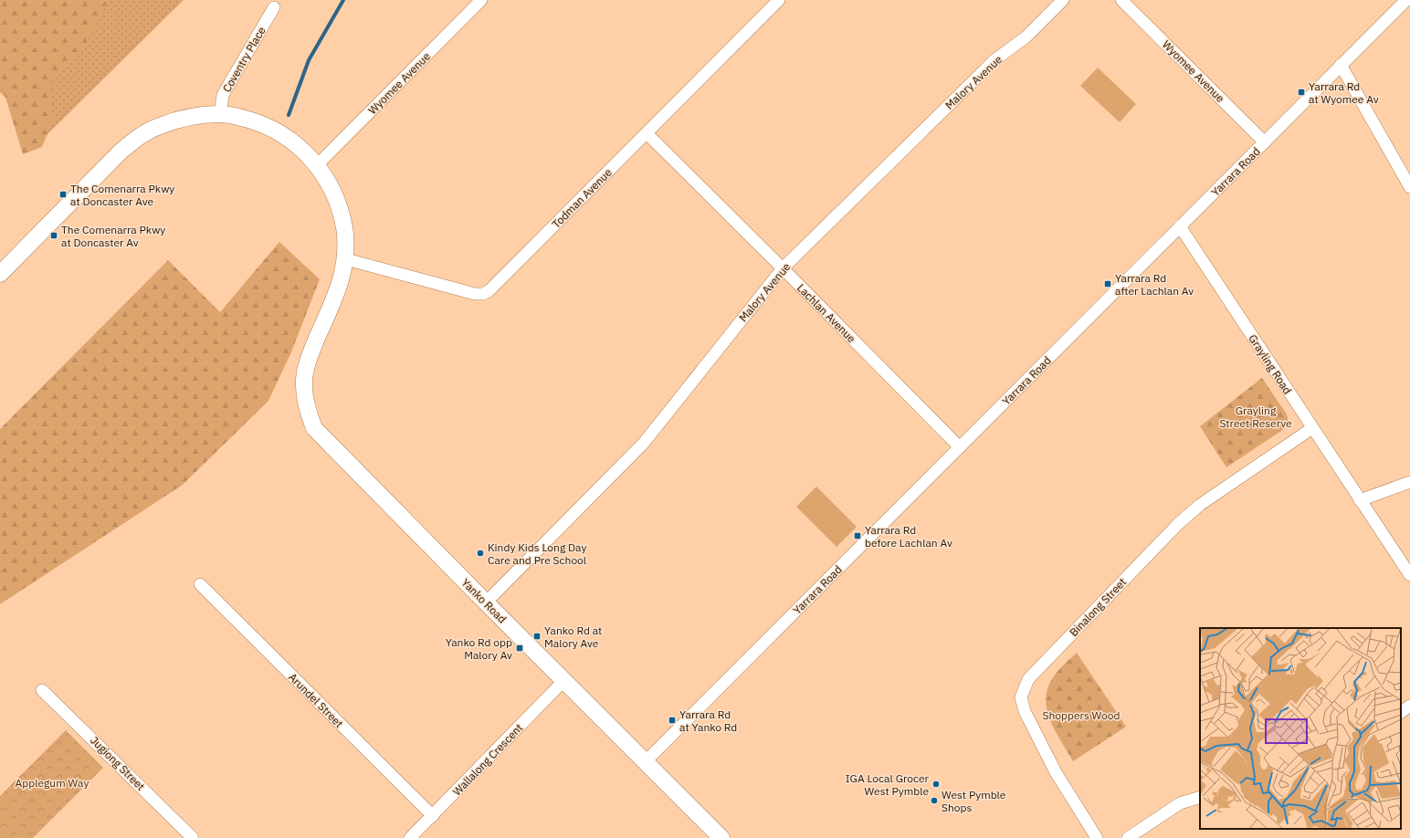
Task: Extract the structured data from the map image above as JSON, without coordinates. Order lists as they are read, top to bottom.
{
  "streets": {
    "main road": ["Yanko Road"],
    "street": [
      "Coventry Place",
      "Wyomee Avenue",
      "Malory Avenue",
      "Yarrara Road",
      "Todman Avenue",
      "Lachlan Avenue",
      "Grayling Road",
      "Binalong Street",
      "Arundel Street",
      "Wallalong Crescent",
      "Jugiong Street"
    ]
  },
  "crossings": [
    ["Coventry Place", "Yanko Road"],
    ["Wyomee Avenue", "Yarrara Road"],
    ["Wyomee Avenue", "Yanko Road"],
    ["Malory Avenue", "Lachlan Avenue"],
    ["Malory Avenue", "Yanko Road"],
    ["Yarrara Road", "Lachlan Avenue"],
    ["Yarrara Road", "Grayling Road"],
    ["Yarrara Road", "Yanko Road"],
    ["Todman Avenue", "Lachlan Avenue"],
    ["Todman Avenue", "Yanko Road"],
    ["Grayling Road", "Binalong Street"],
    ["Yanko Road", "Wallalong Crescent"],
    ["Arundel Street", "Wallalong Crescent"]
  ],
  "parks": ["Grayling Street Reserve", "Shoppers Wood", "Applegum Way"],
  "places": {
    "transit": [
      "Yarrara Rd at Wyomee Av",
      "The Comenarra Pkwy at Doncaster Ave",
      "The Comenarra Pkwy at Doncaster Av",
      "Yarrara Rd after Lachlan Av",
      "Yarrara Rd before Lachlan Av",
      "Yanko Rd at Malory Ave",
      "Yanko Rd opp Malory Av",
      "Yarrara Rd at Yanko Rd"
    ],
    "other": ["Kindy Kids Long Day Care and Pre School", "IGA Local Grocer West Pymble", "West Pymble Shops"]
  }
}
